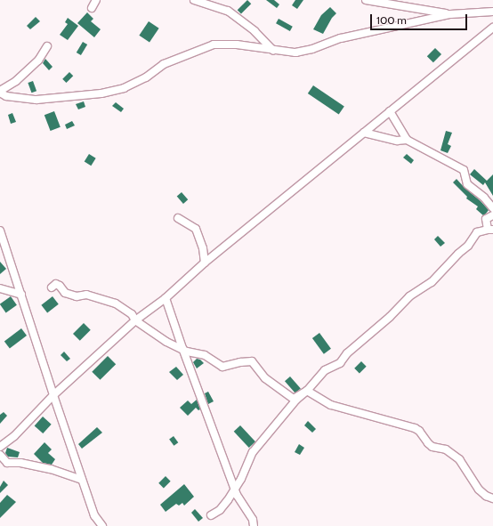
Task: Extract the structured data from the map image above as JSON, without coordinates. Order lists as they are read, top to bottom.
{
  "scale_bar": "100 m"
}
